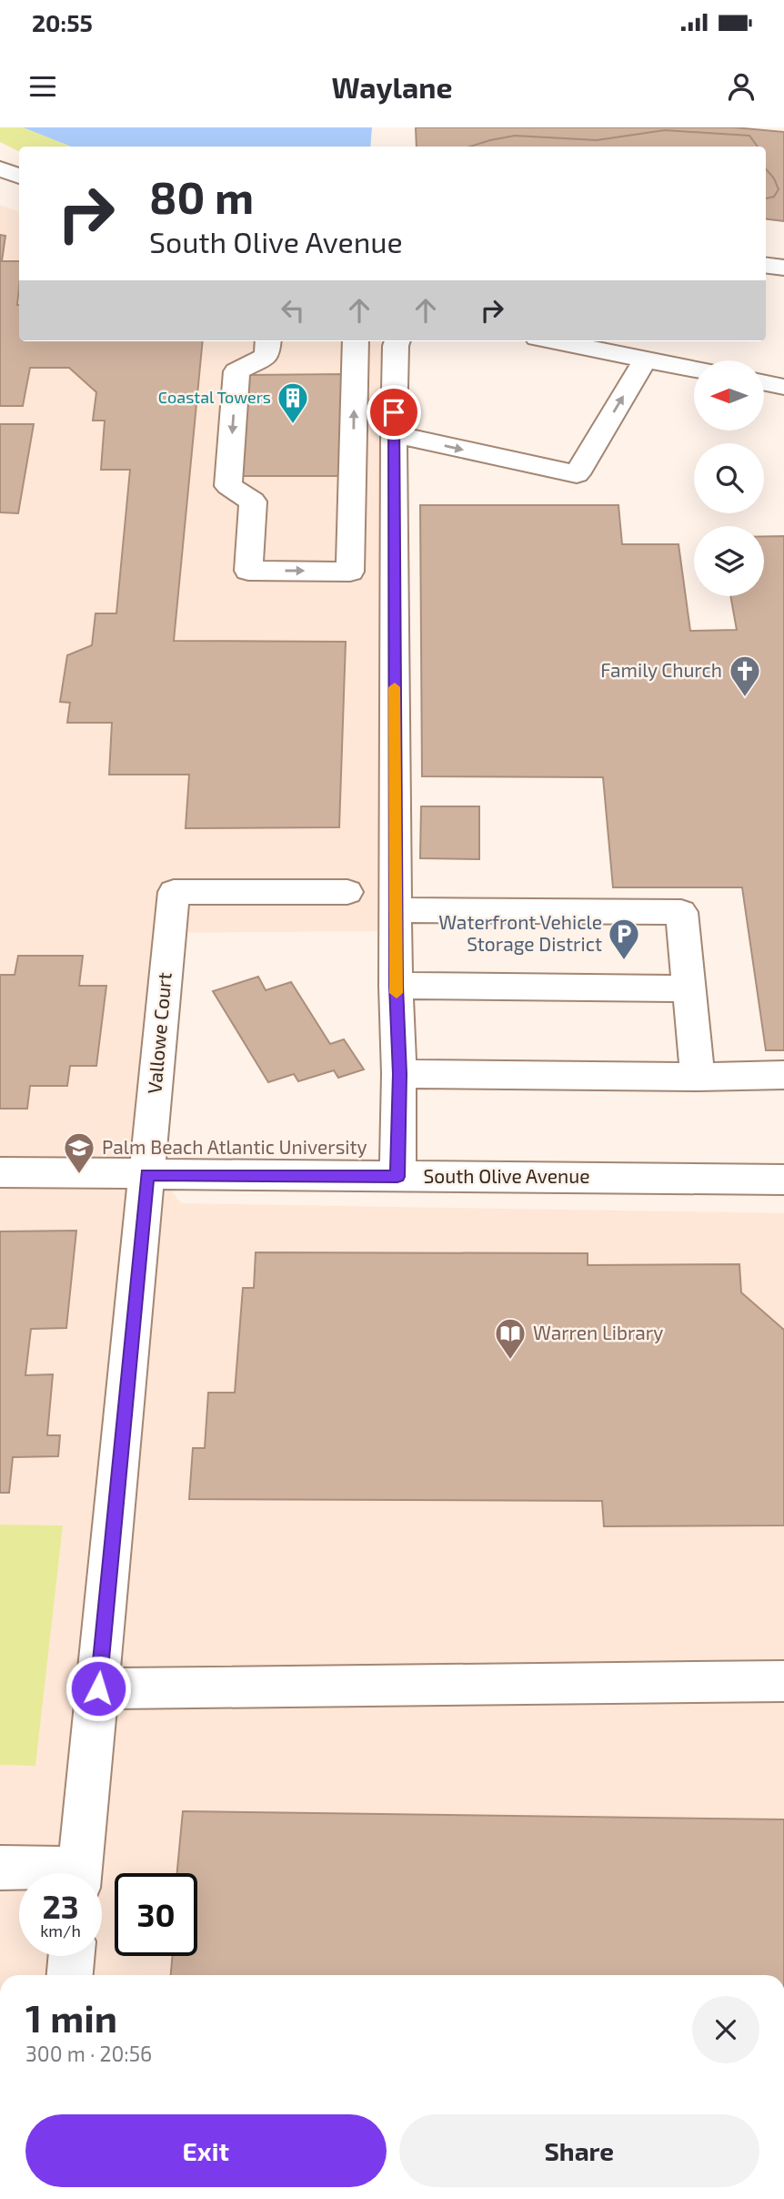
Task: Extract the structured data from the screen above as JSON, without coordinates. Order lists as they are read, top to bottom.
{
  "streets": {
    "street": ["Vallowe Court", "South Olive Avenue"]
  },
  "crossings": [
    ["Vallowe Court", "South Olive Avenue"]
  ],
  "places": {
    "building": ["Coastal Towers"],
    "church": ["Family Church"],
    "parking": ["Waterfront Vehicle Storage District"],
    "school or university": ["Palm Beach Atlantic University"],
    "library": ["Warren Library"]
  },
  "north": "left",
  "page": {
    "status": "20:55",
    "header": "Waylane",
    "turn": ["80 m", "South Olive Avenue"],
    "speed": "23 km/h",
    "limit": "30",
    "heading": ["1 min", "300 m · 20:56"],
    "buttons": ["Exit", "Share"]
  }
}
